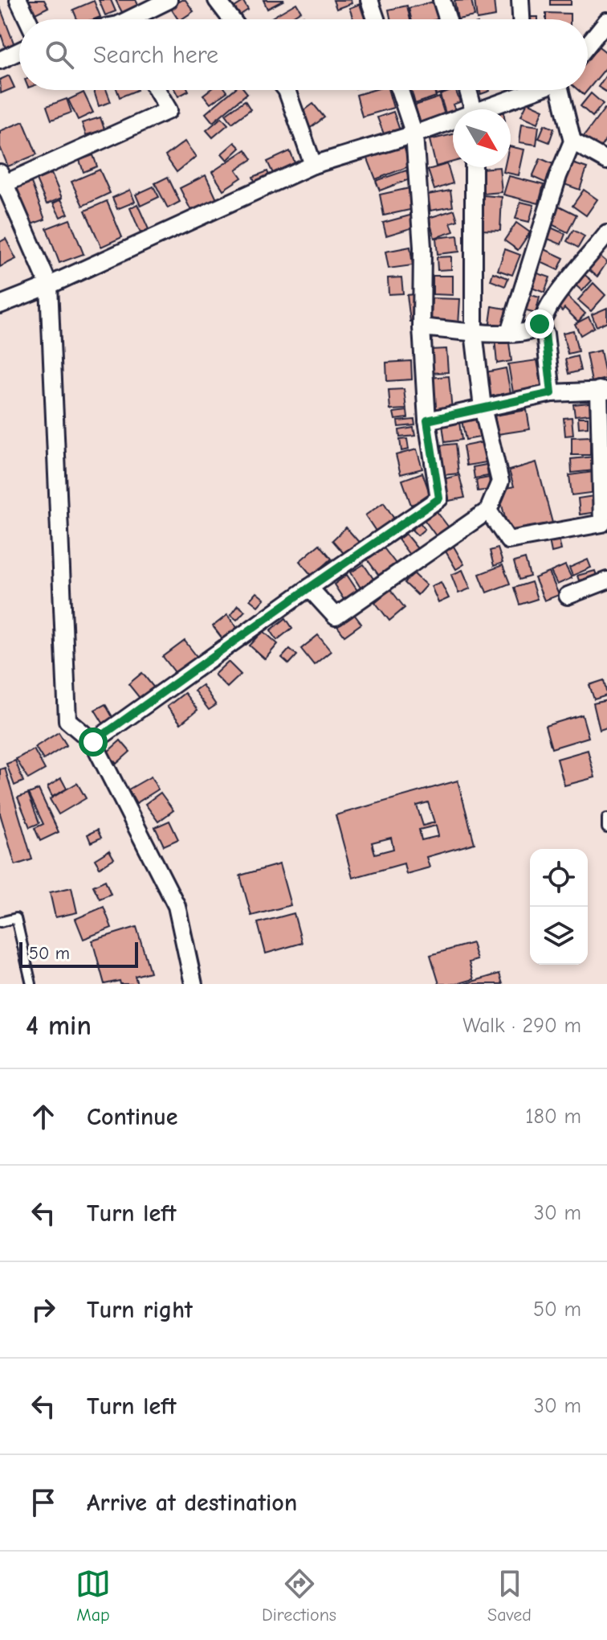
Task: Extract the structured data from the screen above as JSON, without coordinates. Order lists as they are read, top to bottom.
{
  "scale_bar": "50 m",
  "north": "bottom right",
  "page": {
    "search": "Search here",
    "scale": "50 m",
    "heading": ["4 min", "Walk · 290 m"],
    "list": [
      ["Continue", "180 m"],
      ["Turn left", "30 m"],
      ["Turn right", "50 m"],
      ["Turn left", "30 m"],
      "Arrive at destination"
    ],
    "nav": ["Map", "Directions", "Saved"]
  }
}
